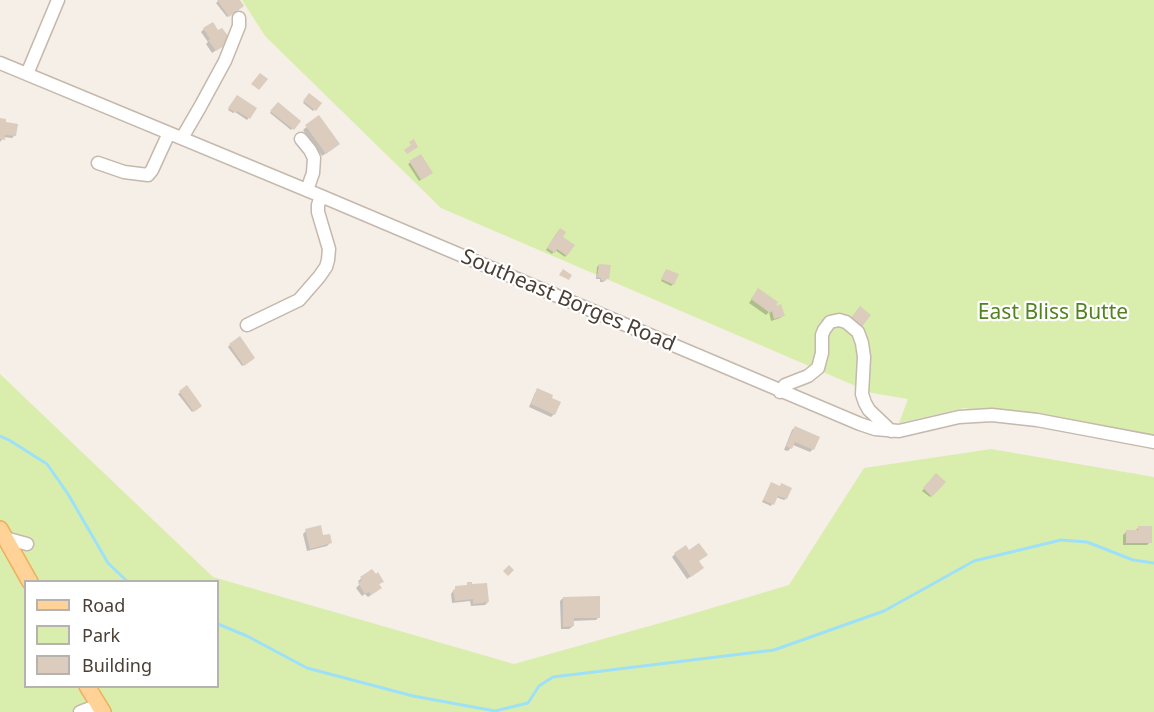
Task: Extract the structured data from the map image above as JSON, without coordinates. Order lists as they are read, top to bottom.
{
  "streets": {
    "street": ["Southeast Borges Road"]
  },
  "parks": ["East Bliss Butte"],
  "legend": ["Road", "Park", "Building"]
}
